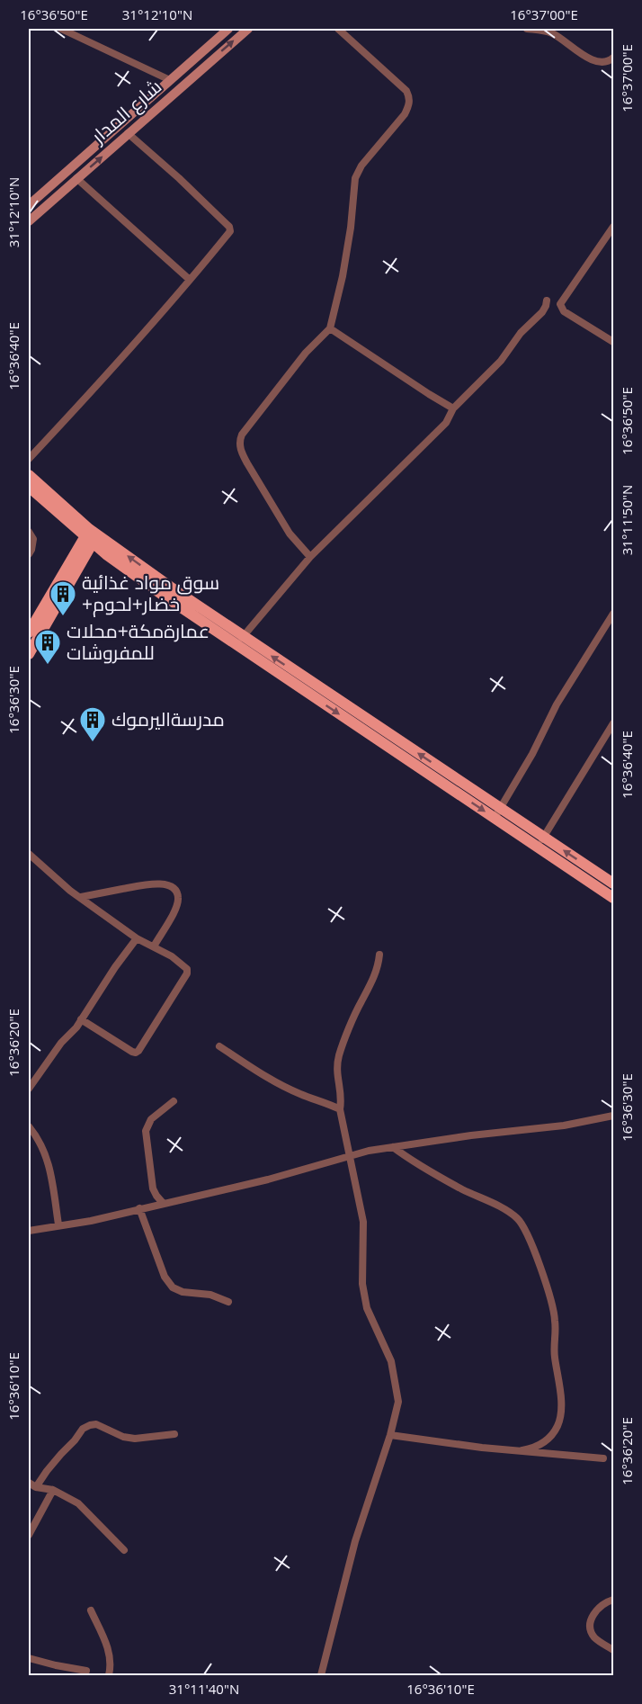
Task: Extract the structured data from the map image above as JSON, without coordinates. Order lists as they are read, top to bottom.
{
  "streets": {
    "street": ["شارع المدار"]
  },
  "places": {
    "building": ["سوق مواد غذائية +خضار+لحوم", "عمارةمكة+محلات للمفروشات", "مدرسةاليرموك"]
  },
  "coordinates": [
    "16°36'50\"E",
    "31°12'10\"N",
    "16°37'00\"E",
    "16°36'40\"E",
    "31°11'50\"N",
    "16°36'30\"E",
    "16°36'20\"E",
    "16°36'10\"E",
    "31°11'40\"N"
  ]
}
